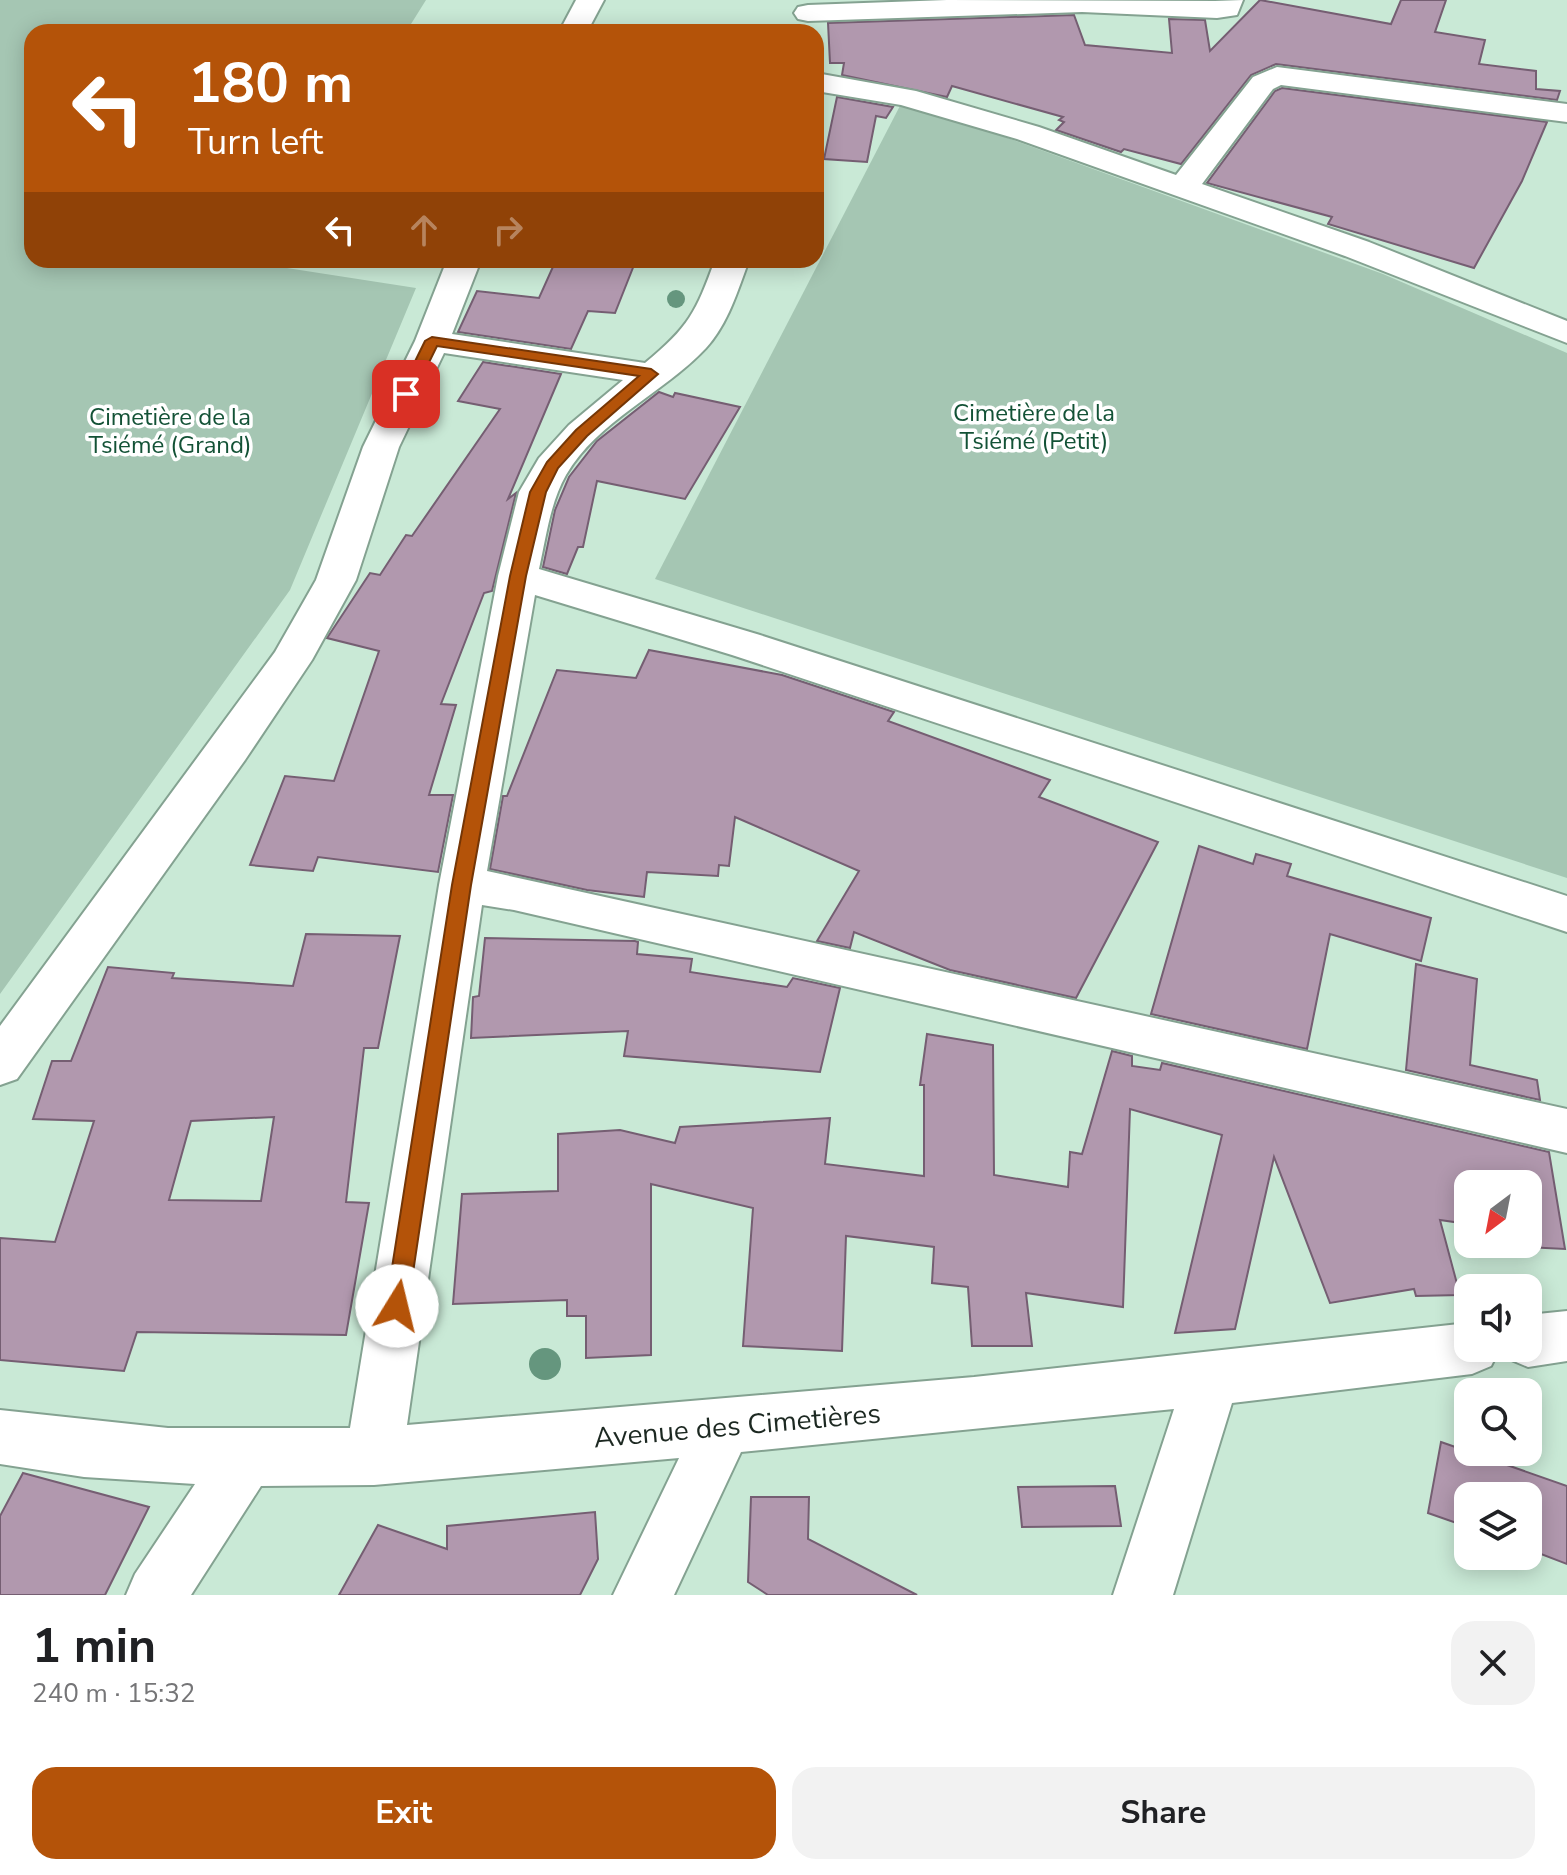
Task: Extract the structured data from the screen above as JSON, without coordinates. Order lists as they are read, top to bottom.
{
  "streets": {
    "street": ["Avenue des Cimetières"]
  },
  "parks": ["Cimetière de la Tsiémé (Petit)", "Cimetière de la Tsiémé (Grand)"],
  "north": "bottom left",
  "page": {
    "turn": ["180 m", "Turn left"],
    "heading": ["1 min", "240 m · 15:32"],
    "buttons": ["Exit", "Share"]
  }
}
